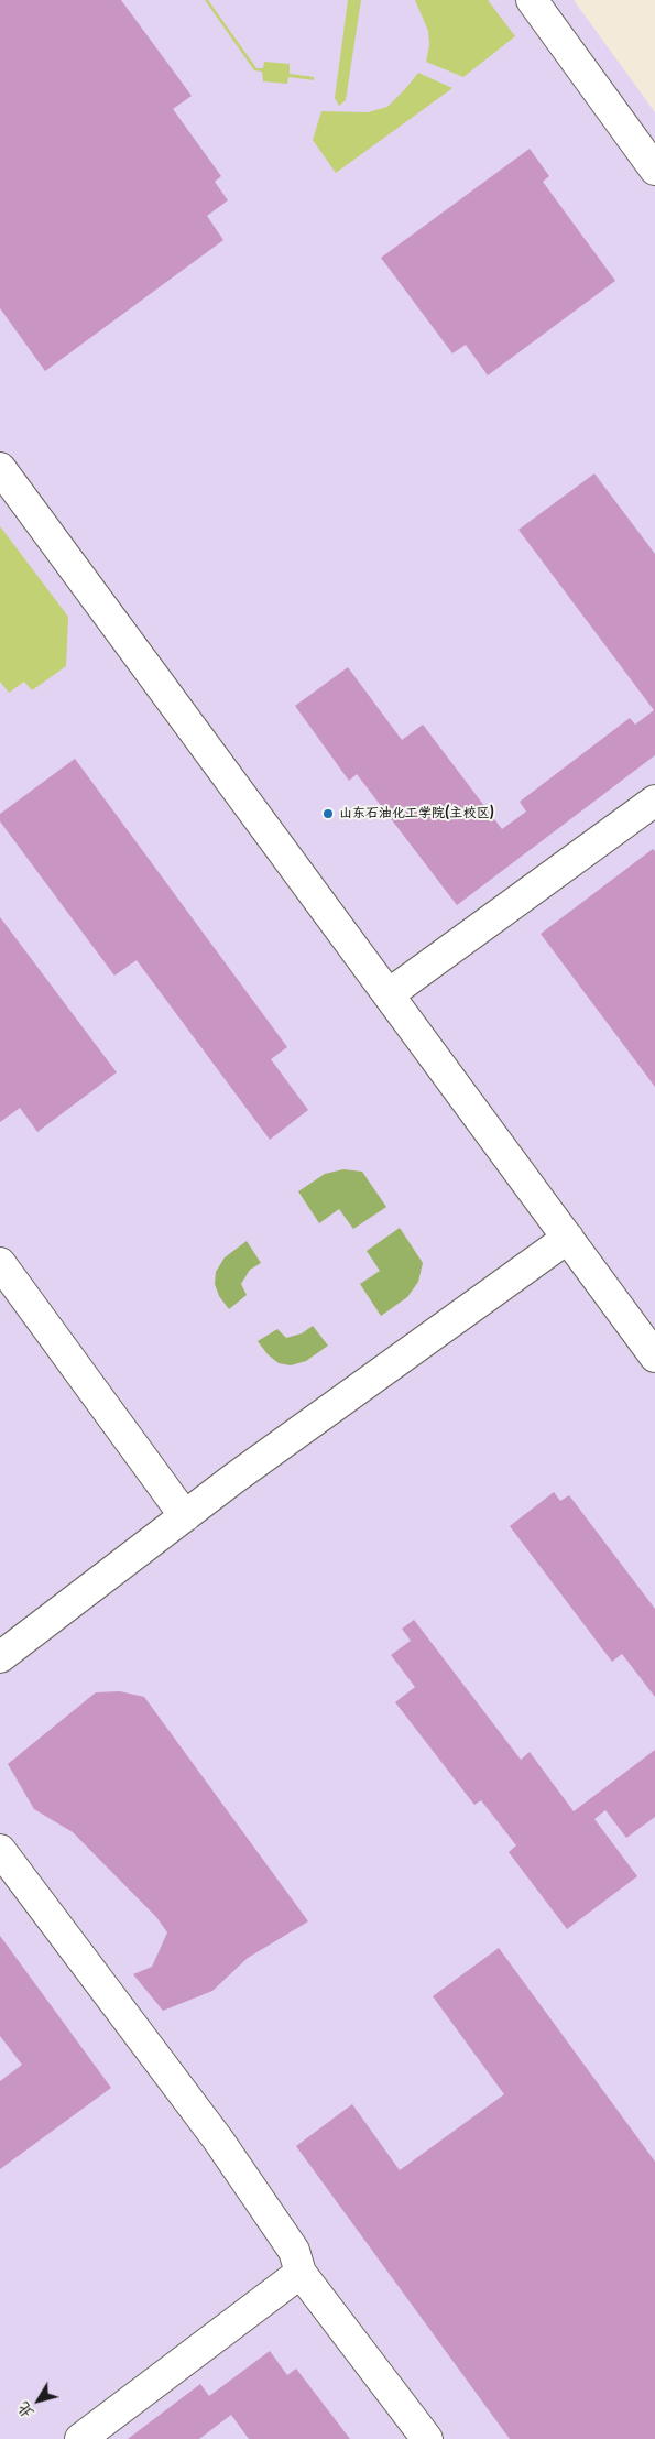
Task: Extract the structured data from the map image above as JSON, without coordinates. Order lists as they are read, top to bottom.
{
  "places": ["山东石油化工学院(主校区)"],
  "north": "bottom left"
}
